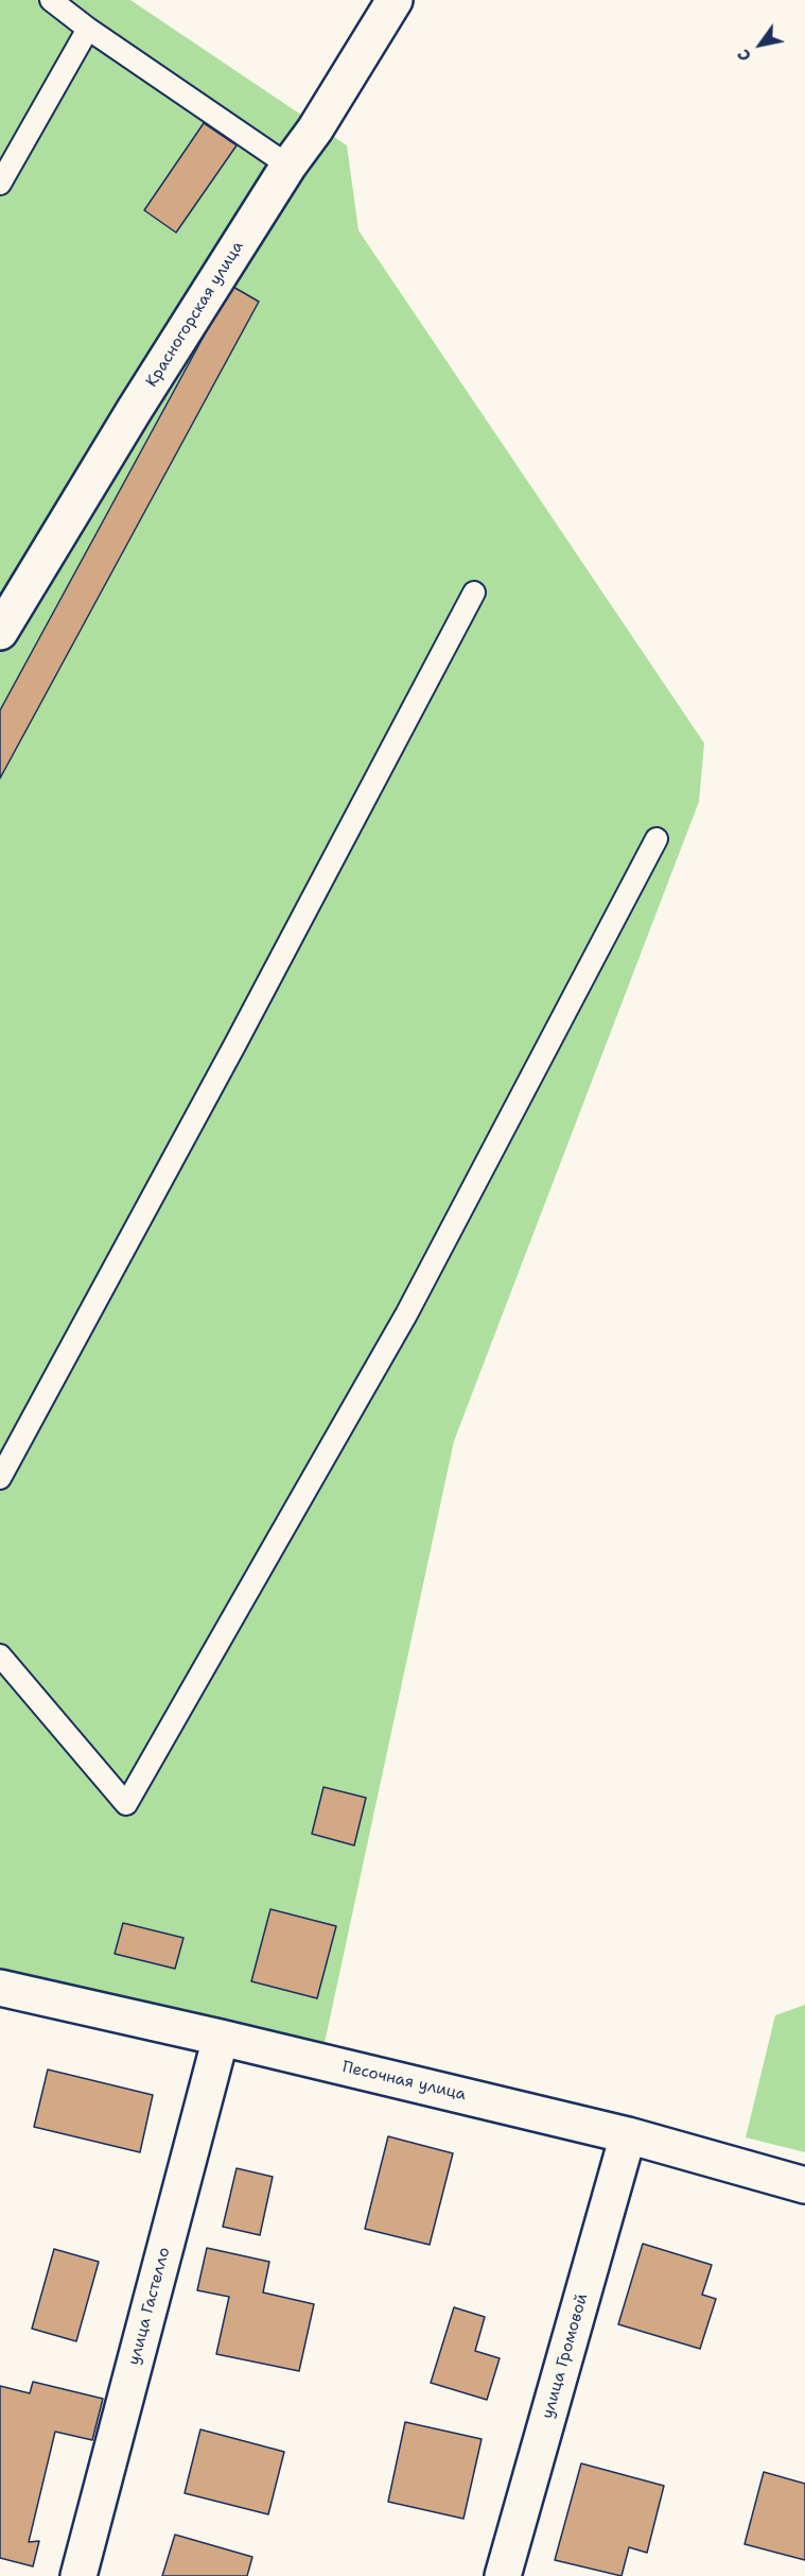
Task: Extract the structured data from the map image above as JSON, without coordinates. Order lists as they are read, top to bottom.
{
  "streets": {
    "street": [
      "Красногорская улица",
      "Песочная улица",
      "улица Гастелло",
      "улица Громовой"
    ]
  },
  "crossings": [
    ["Песочная улица", "улица Гастелло"],
    ["Песочная улица", "улица Громовой"]
  ],
  "north": "bottom left"
}
